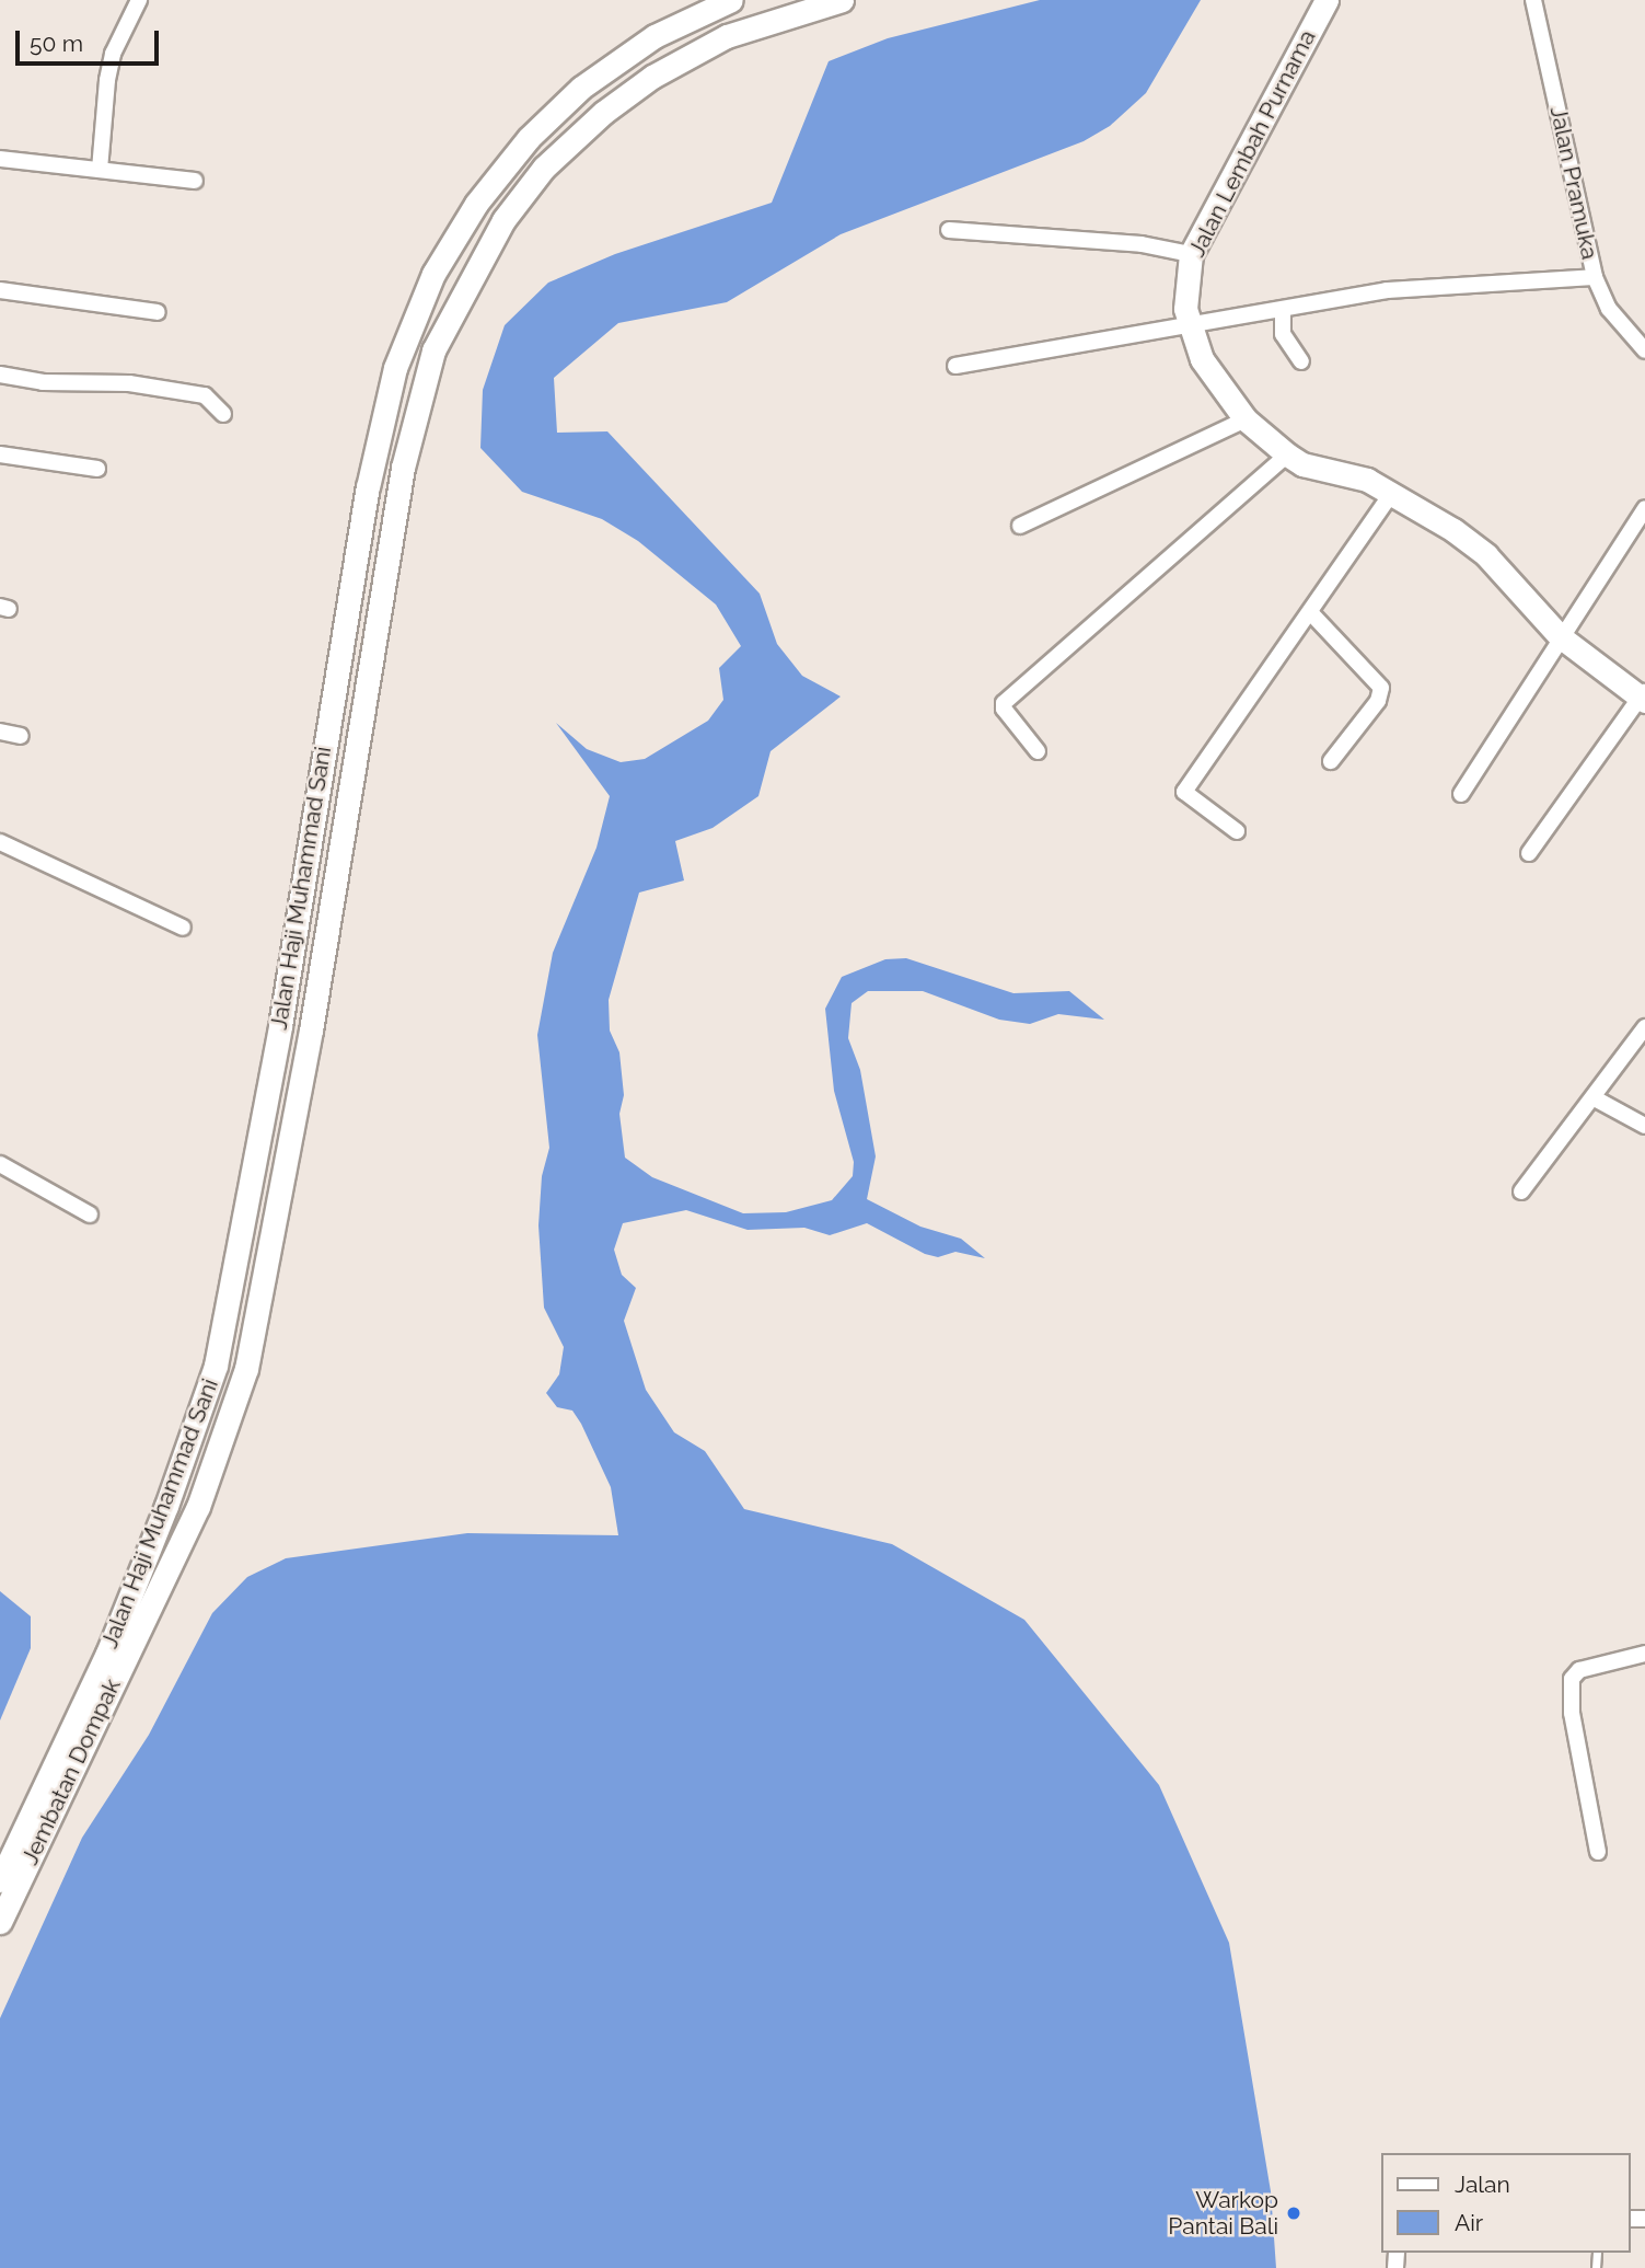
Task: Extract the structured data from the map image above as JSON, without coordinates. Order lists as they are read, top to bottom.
{
  "streets": {
    "main road": ["Jalan Lembah Purnama", "Jalan Haji Muhammad Sani", "Jembatan Dompak"],
    "street": ["Jalan Pramuka"]
  },
  "crossings": [
    ["Jalan Haji Muhammad Sani", "Jembatan Dompak"]
  ],
  "places": ["Warkop Pantai Bali"],
  "legend": ["Jalan", "Air"],
  "scale_bar": "50 m"
}
